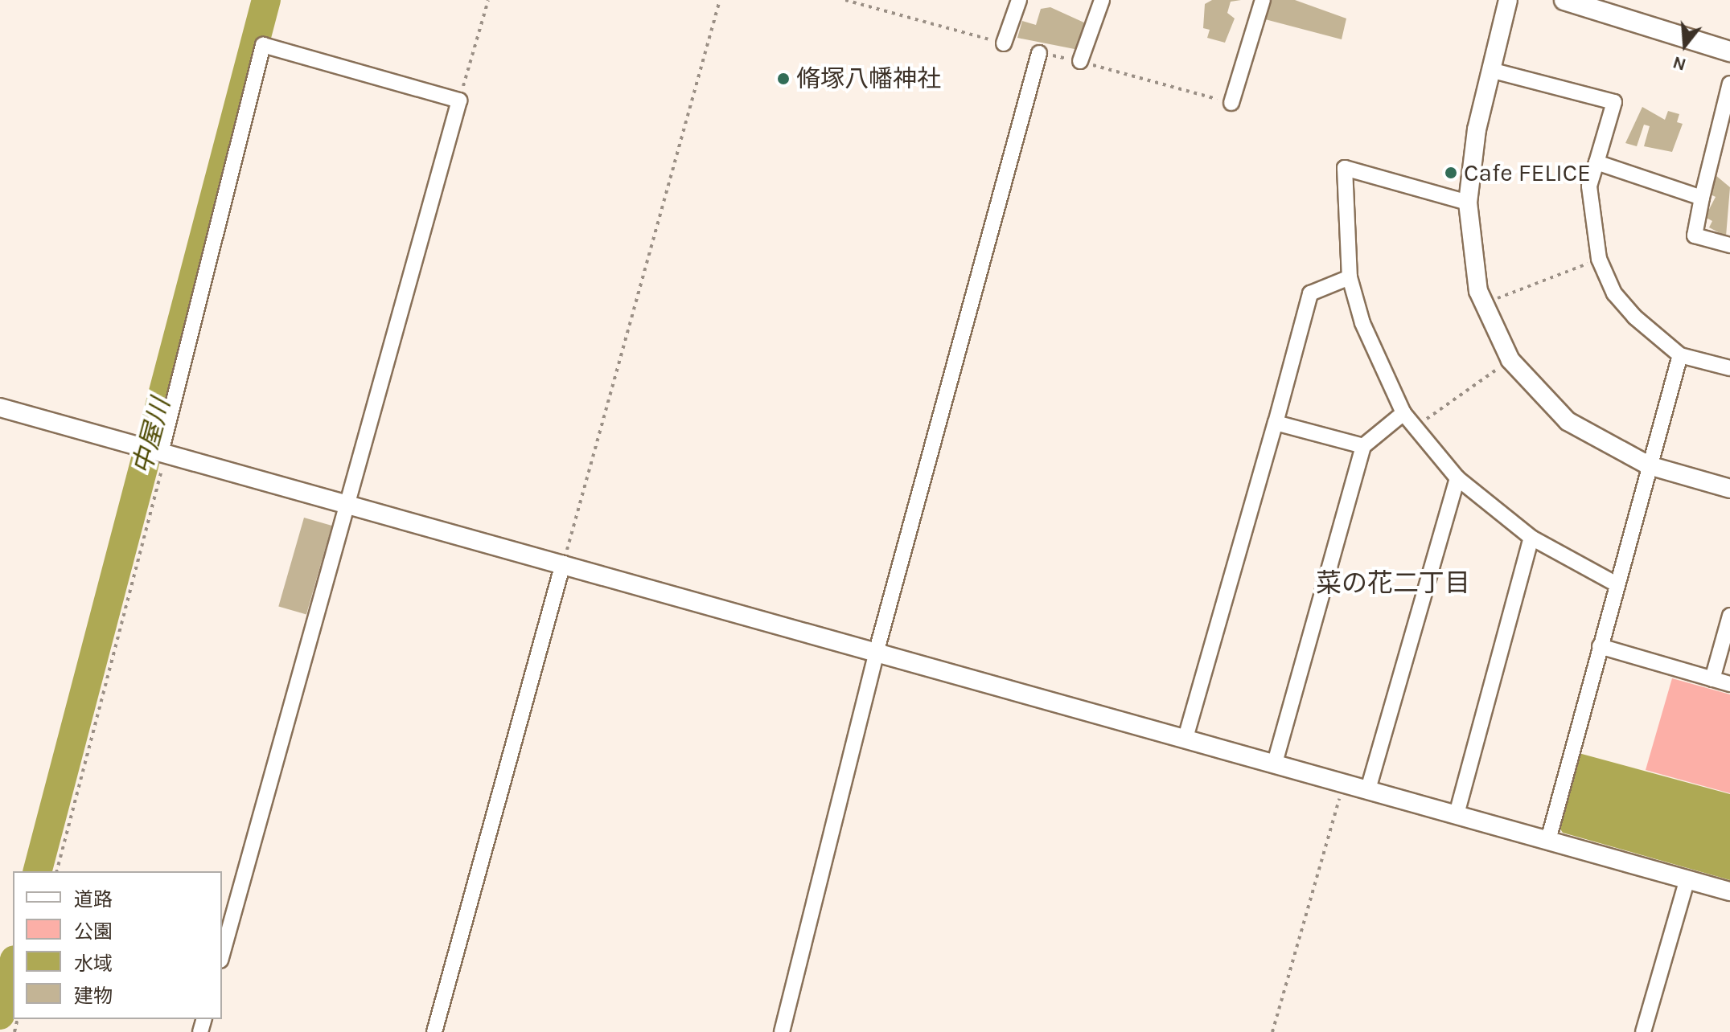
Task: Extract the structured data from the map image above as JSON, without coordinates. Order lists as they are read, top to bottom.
{
  "districts": ["菜の花二丁目"],
  "water": ["中屋川"],
  "places": ["脩塚八幡神社", "Cafe FELICE"],
  "legend": [
    "道路",
    "公園",
    "水域",
    "建物"
  ],
  "north": "bottom"
}
